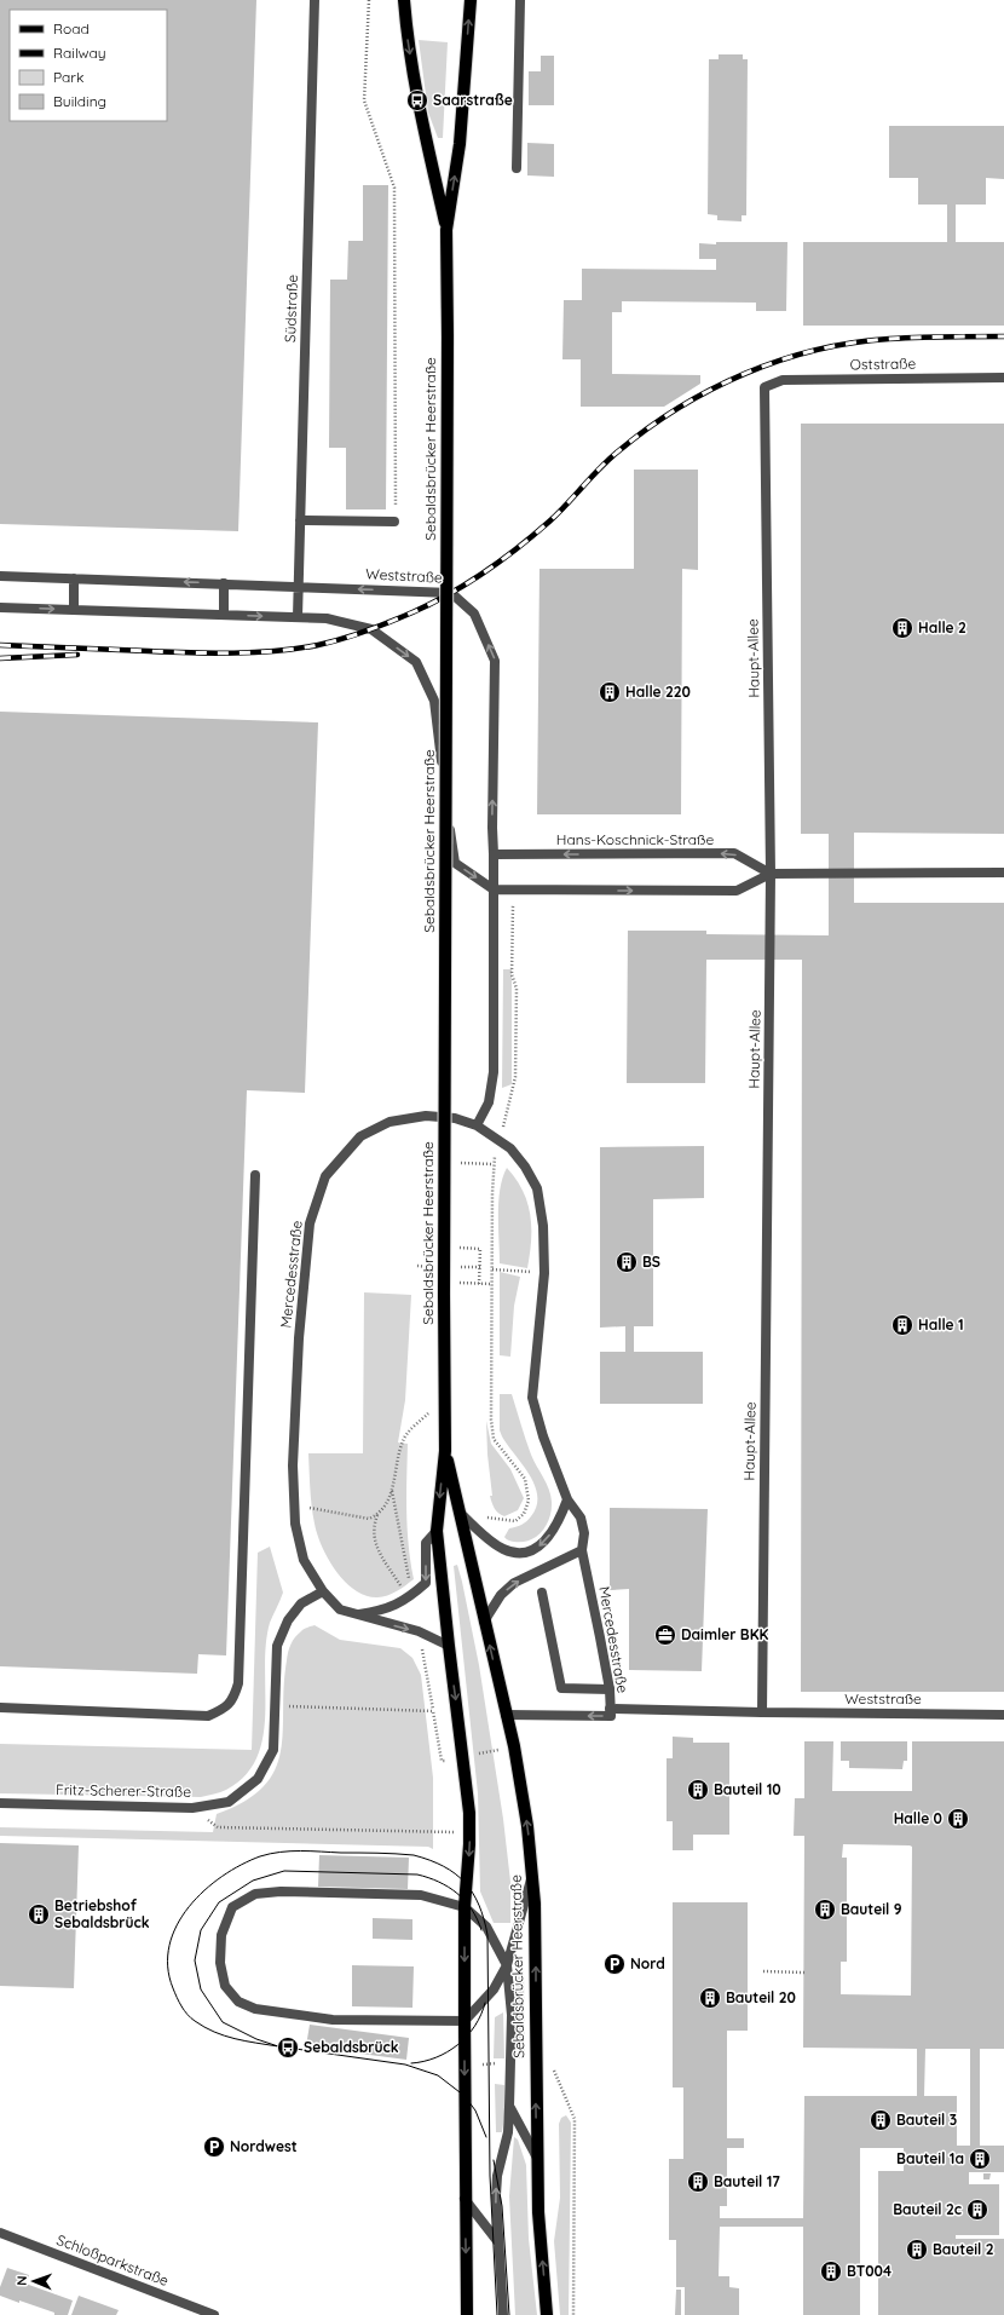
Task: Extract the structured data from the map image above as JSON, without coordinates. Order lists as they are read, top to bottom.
{
  "streets": {
    "main road": ["Sebaldsbrücker Heerstraße"],
    "street": [
      "Südstraße",
      "Oststraße",
      "Weststraße",
      "Haupt-Allee",
      "Hans-Koschnick-Straße",
      "Mercedesstraße",
      "Fritz-Scherer-Straße",
      "Schloßparkstraße"
    ]
  },
  "crossings": [
    ["Südstraße", "Weststraße"],
    ["Oststraße", "Haupt-Allee"],
    ["Sebaldsbrücker Heerstraße", "Mercedesstraße"],
    ["Weststraße", "Haupt-Allee"],
    ["Weststraße", "Hans-Koschnick-Straße"],
    ["Weststraße", "Mercedesstraße"],
    ["Haupt-Allee", "Hans-Koschnick-Straße"],
    ["Mercedesstraße", "Fritz-Scherer-Straße"]
  ],
  "places": {
    "bus stop": ["Saarstraße", "Sebaldsbrück"],
    "building": [
      "Halle 2",
      "Halle 220",
      "BS",
      "Halle 1",
      "Bauteil 10",
      "Halle 0",
      "Bauteil 9",
      "Betriebshof Sebaldsbrück",
      "Bauteil 20",
      "Bauteil 3",
      "Bauteil 1a",
      "Bauteil 17",
      "Bauteil 2c",
      "Bauteil 2",
      "BT004"
    ],
    "office": ["Daimler BKK"],
    "parking": ["Nord", "Nordwest"]
  },
  "legend": [
    "Road",
    "Railway",
    "Park",
    "Building"
  ],
  "north": "left"
}
